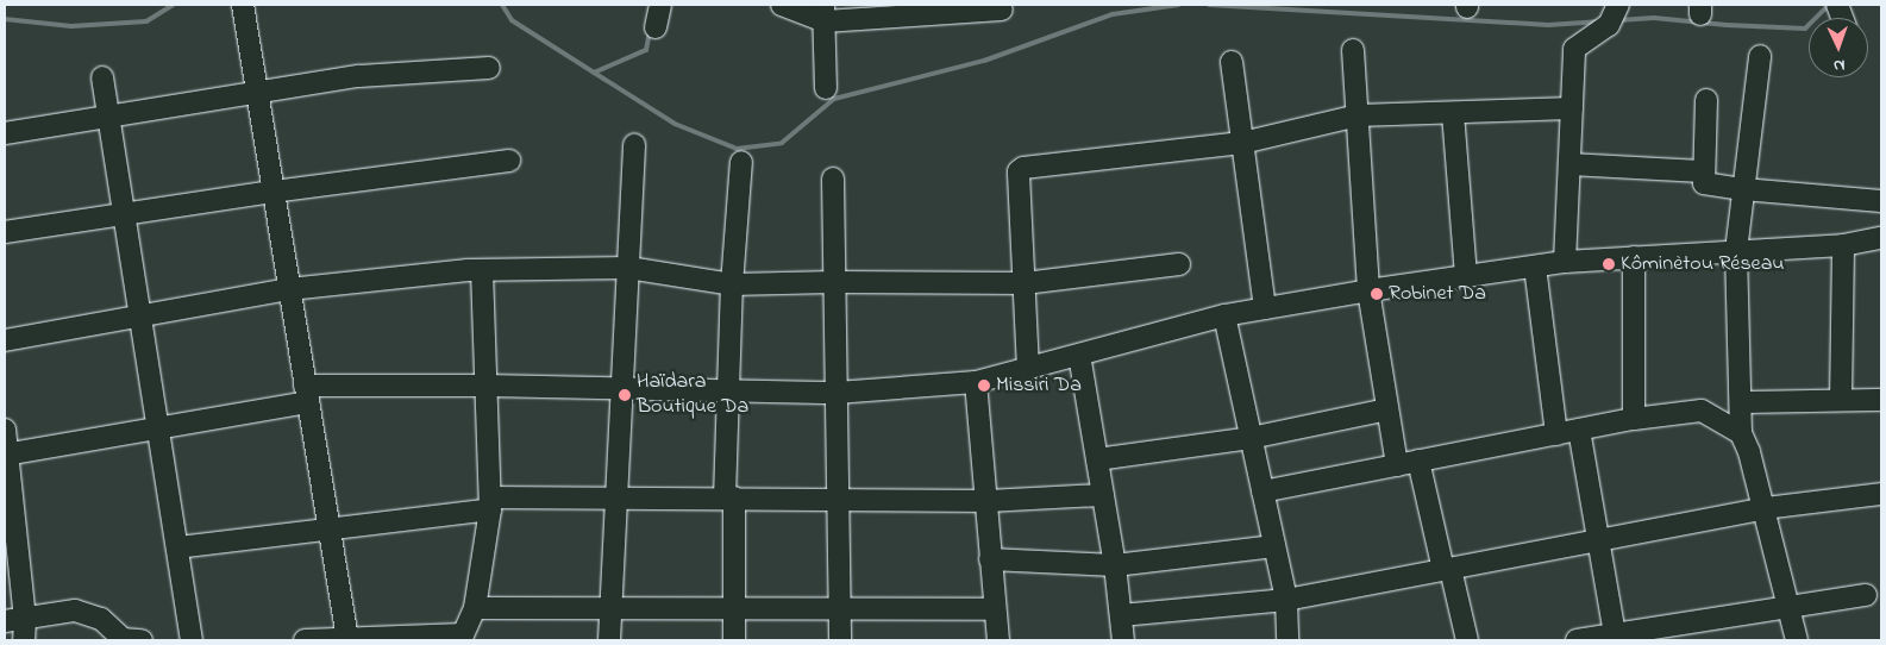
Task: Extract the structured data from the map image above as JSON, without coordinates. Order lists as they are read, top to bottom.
{
  "places": [
    "Kôminètou Réseau",
    "Robinet Da",
    "Missiri Da",
    "Haïdara Boutique Da"
  ],
  "north": "bottom"
}
